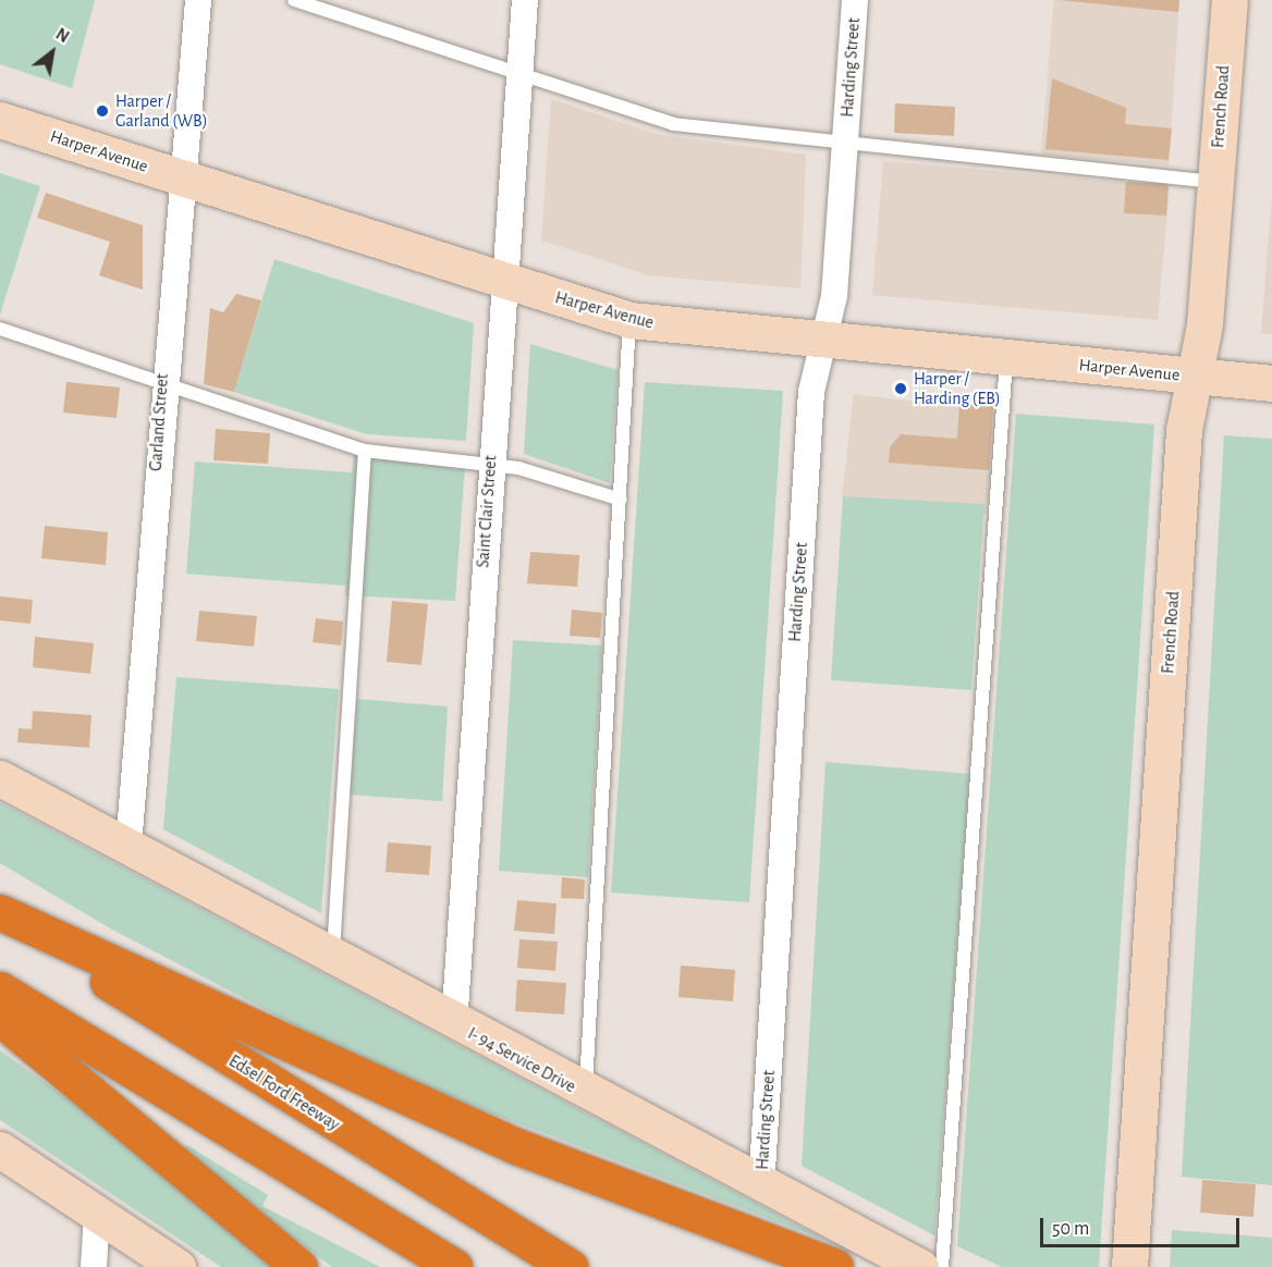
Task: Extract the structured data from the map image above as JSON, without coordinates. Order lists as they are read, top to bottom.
{
  "streets": {
    "highway": ["Edsel Ford Freeway"],
    "street": [
      "Harding Street",
      "French Road",
      "Harper Avenue",
      "Garland Street",
      "Saint Clair Street",
      "I- 94 Service Drive"
    ]
  },
  "crossings": [
    ["Harding Street", "Harper Avenue"],
    ["Harding Street", "I- 94 Service Drive"],
    ["French Road", "Harper Avenue"],
    ["Harper Avenue", "Garland Street"],
    ["Harper Avenue", "Saint Clair Street"],
    ["Garland Street", "I- 94 Service Drive"],
    ["Saint Clair Street", "I- 94 Service Drive"]
  ],
  "places": ["Harper / Garland (WB)", "Harper / Harding (EB)"],
  "scale_bar": "50 m",
  "north": "top right"
}
